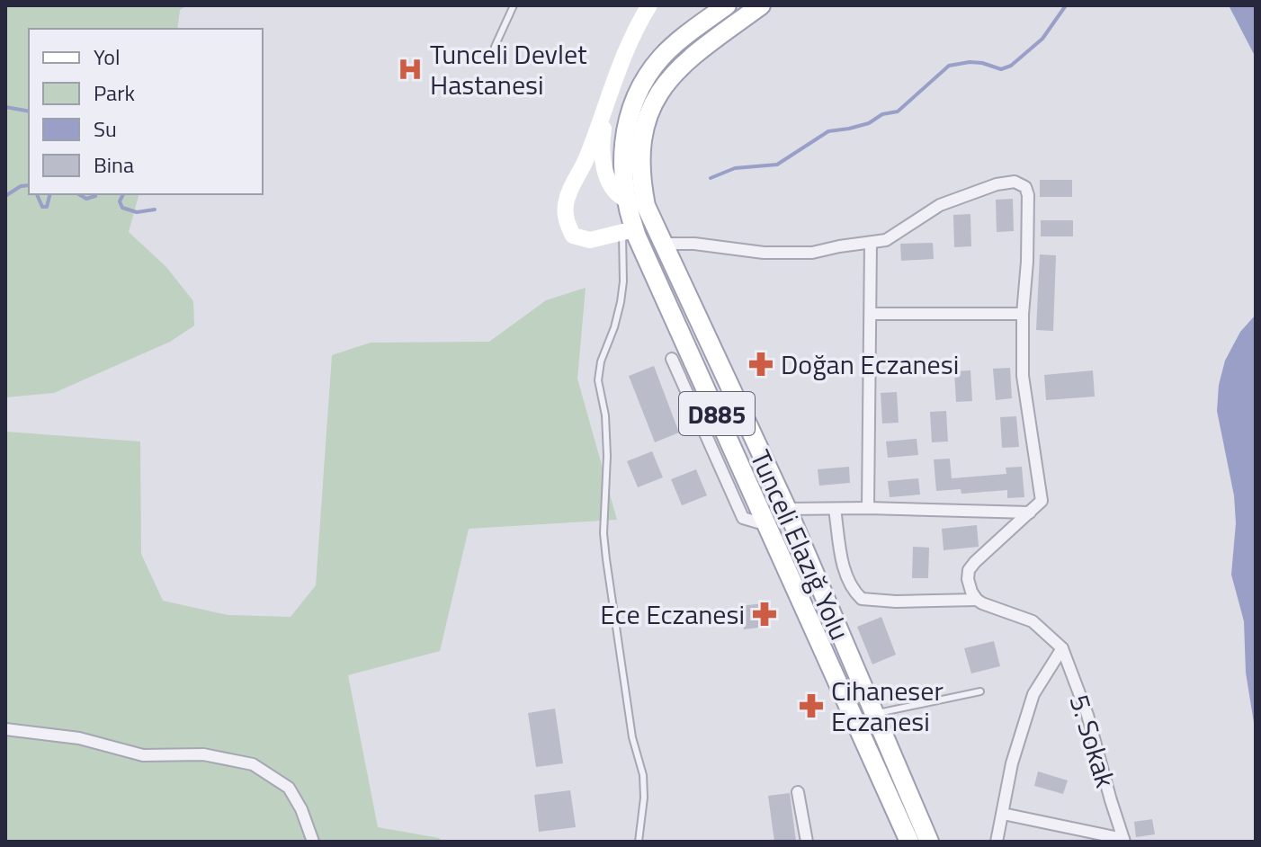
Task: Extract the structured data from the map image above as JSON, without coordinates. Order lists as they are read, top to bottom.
{
  "streets": {
    "main road": ["D885", "Tunceli Elazığ Yolu"],
    "street": ["5. Sokak"]
  },
  "places": {
    "hospital": ["Tunceli Devlet Hastanesi"],
    "pharmacy": ["Doğan Eczanesi", "Ece Eczanesi", "Cihaneser Eczanesi"]
  },
  "legend": [
    "Yol",
    "Park",
    "Su",
    "Bina"
  ]
}
